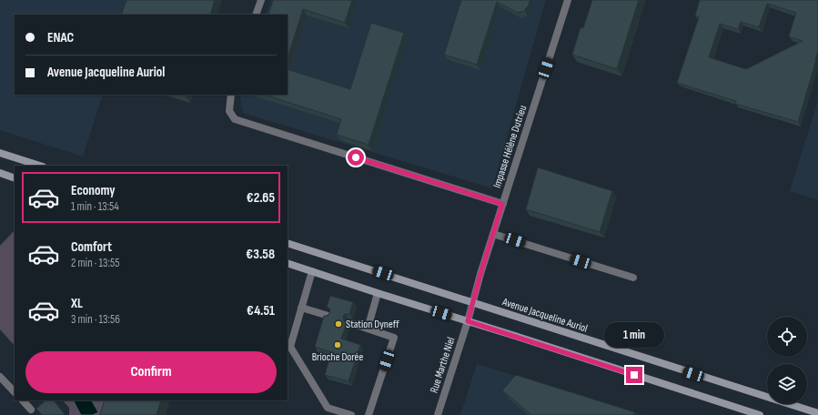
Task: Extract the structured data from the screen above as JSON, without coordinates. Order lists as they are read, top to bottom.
{
  "streets": {
    "main road": ["Avenue Jacqueline Auriol"],
    "street": ["Impasse Hélène Dutrieu", "Rue Marthe Niel"]
  },
  "crossings": [
    ["Impasse Hélène Dutrieu", "Avenue Jacqueline Auriol"],
    ["Impasse Hélène Dutrieu", "Rue Marthe Niel"]
  ],
  "places": ["Station Dyneff", "Brioche Dorée"],
  "page": {
    "banner": ["ENAC", "Avenue Jacqueline Auriol"],
    "list": [
      {
        "name": "Economy",
        "note": "1 min · 13:54",
        "value": "€2.65"
      },
      {
        "name": "Comfort",
        "note": "2 min · 13:55",
        "value": "€3.58"
      },
      {
        "name": "XL",
        "note": "3 min · 13:56",
        "value": "€4.51"
      }
    ],
    "bubble": "1 min",
    "buttons": "Confirm"
  }
}
